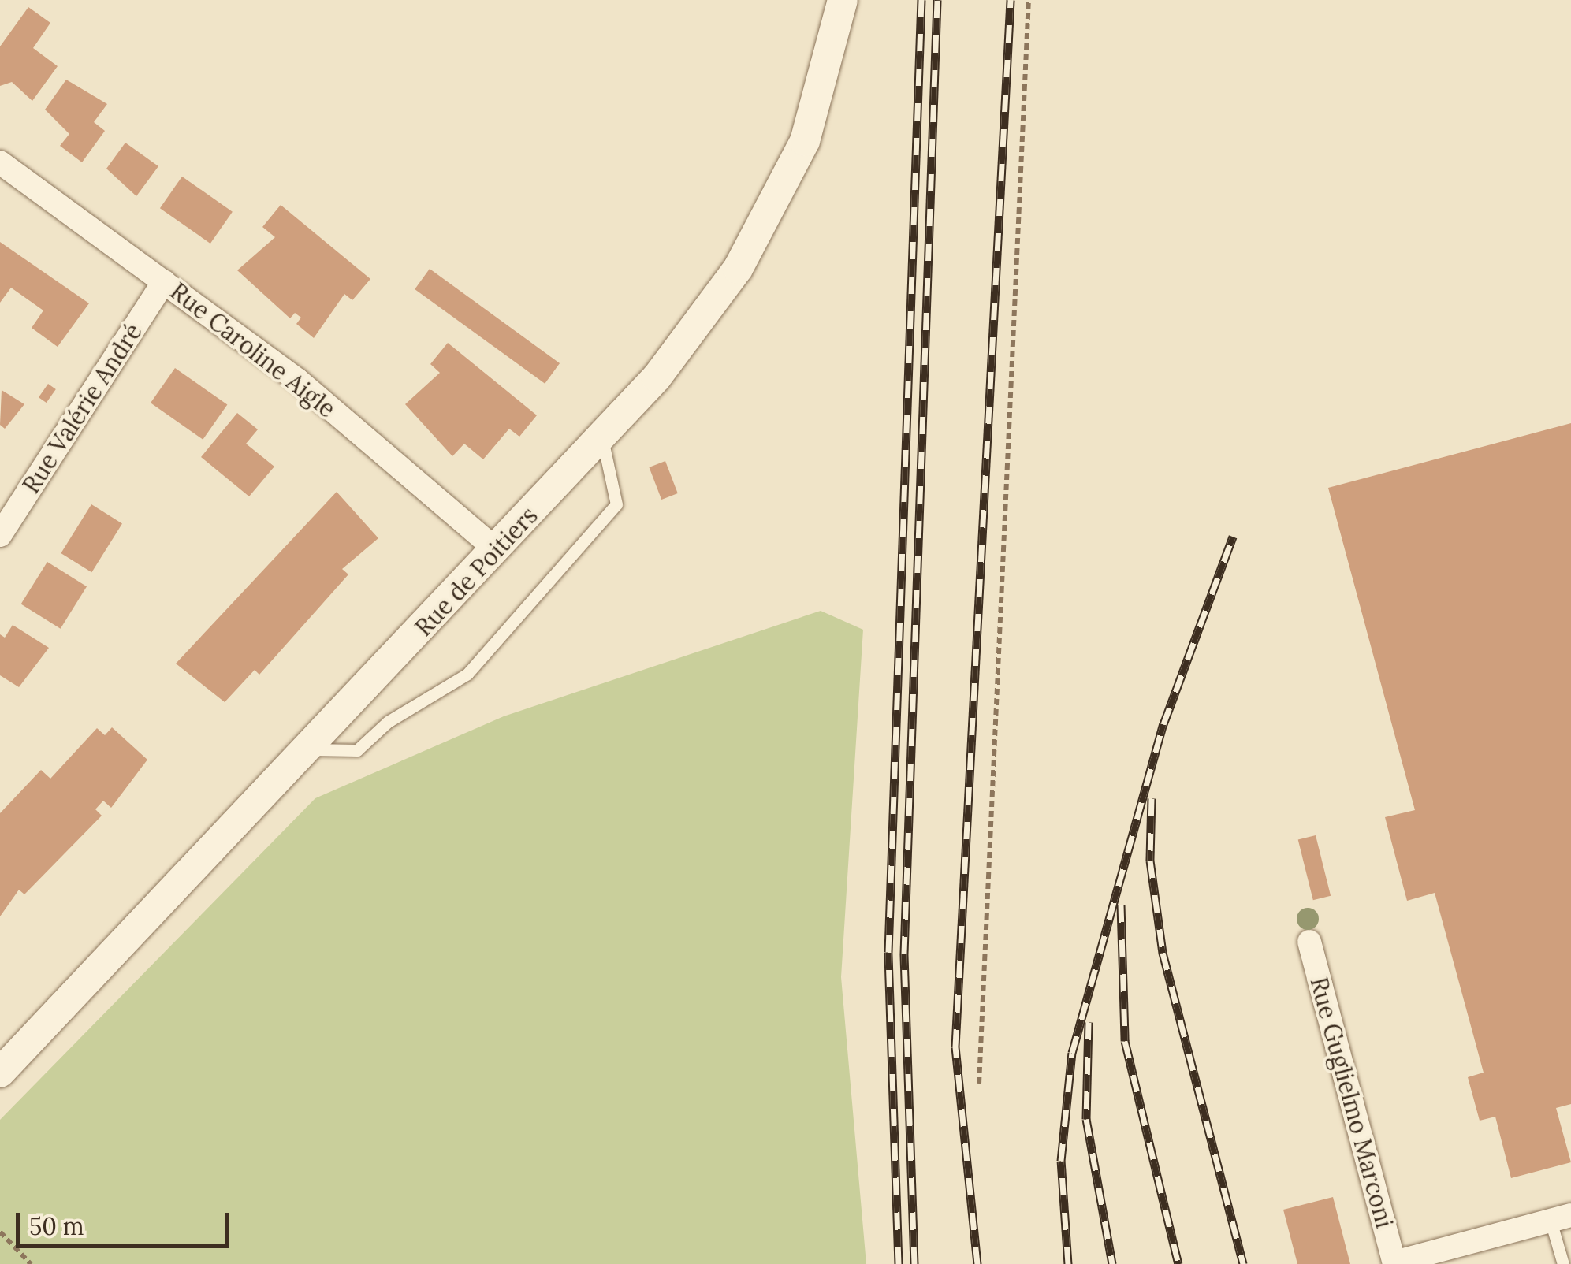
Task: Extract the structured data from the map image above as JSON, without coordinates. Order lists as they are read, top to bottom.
{
  "streets": {
    "street": [
      "Rue Caroline Aigle",
      "Rue Valérie André",
      "Rue de Poitiers",
      "Rue Guglielmo Marconi"
    ]
  },
  "crossings": [
    ["Rue Caroline Aigle", "Rue Valérie André"],
    ["Rue Caroline Aigle", "Rue de Poitiers"]
  ],
  "scale_bar": "50 m"
}
